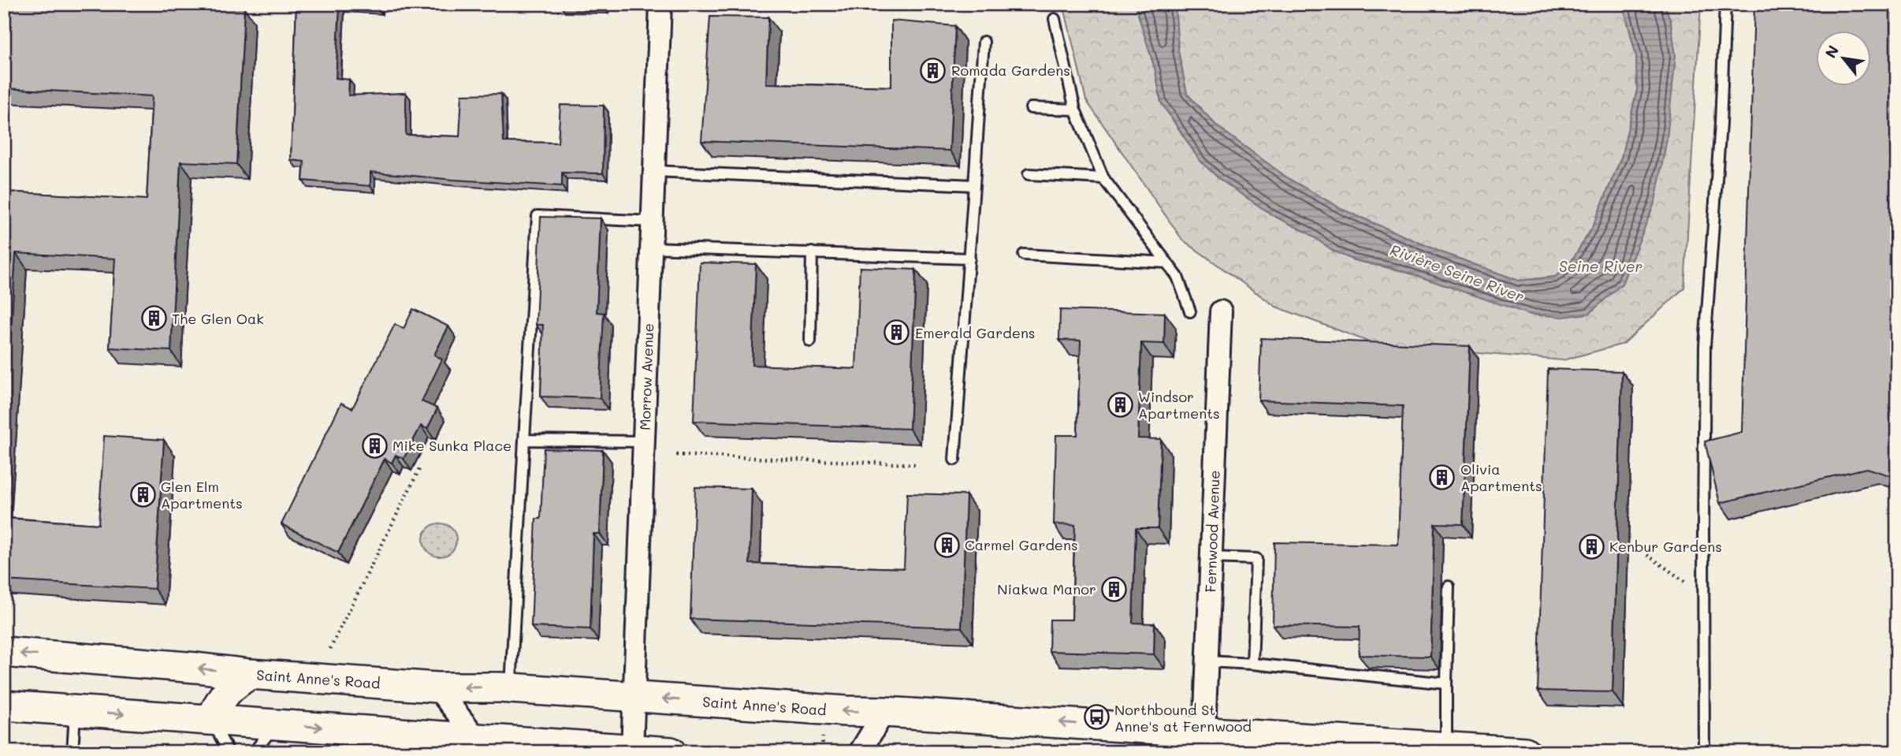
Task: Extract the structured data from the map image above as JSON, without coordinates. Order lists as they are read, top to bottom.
{
  "streets": {
    "main road": ["Saint Anne's Road"],
    "street": ["Morrow Avenue", "Fernwood Avenue"]
  },
  "crossings": [
    ["Morrow Avenue", "Saint Anne's Road"],
    ["Fernwood Avenue", "Saint Anne's Road"]
  ],
  "water": ["Seine River", "Rivière Seine River"],
  "places": {
    "building": [
      "Romada Gardens",
      "The Glen Oak",
      "Emerald Gardens",
      "Windsor Apartments",
      "Mike Sunka Place",
      "Olivia Apartments",
      "Glen Elm Apartments",
      "Carmel Gardens",
      "Kenbur Gardens",
      "Niakwa Manor"
    ],
    "bus stop": ["Northbound St Anne's at Fernwood"]
  },
  "north": "top left"
}
